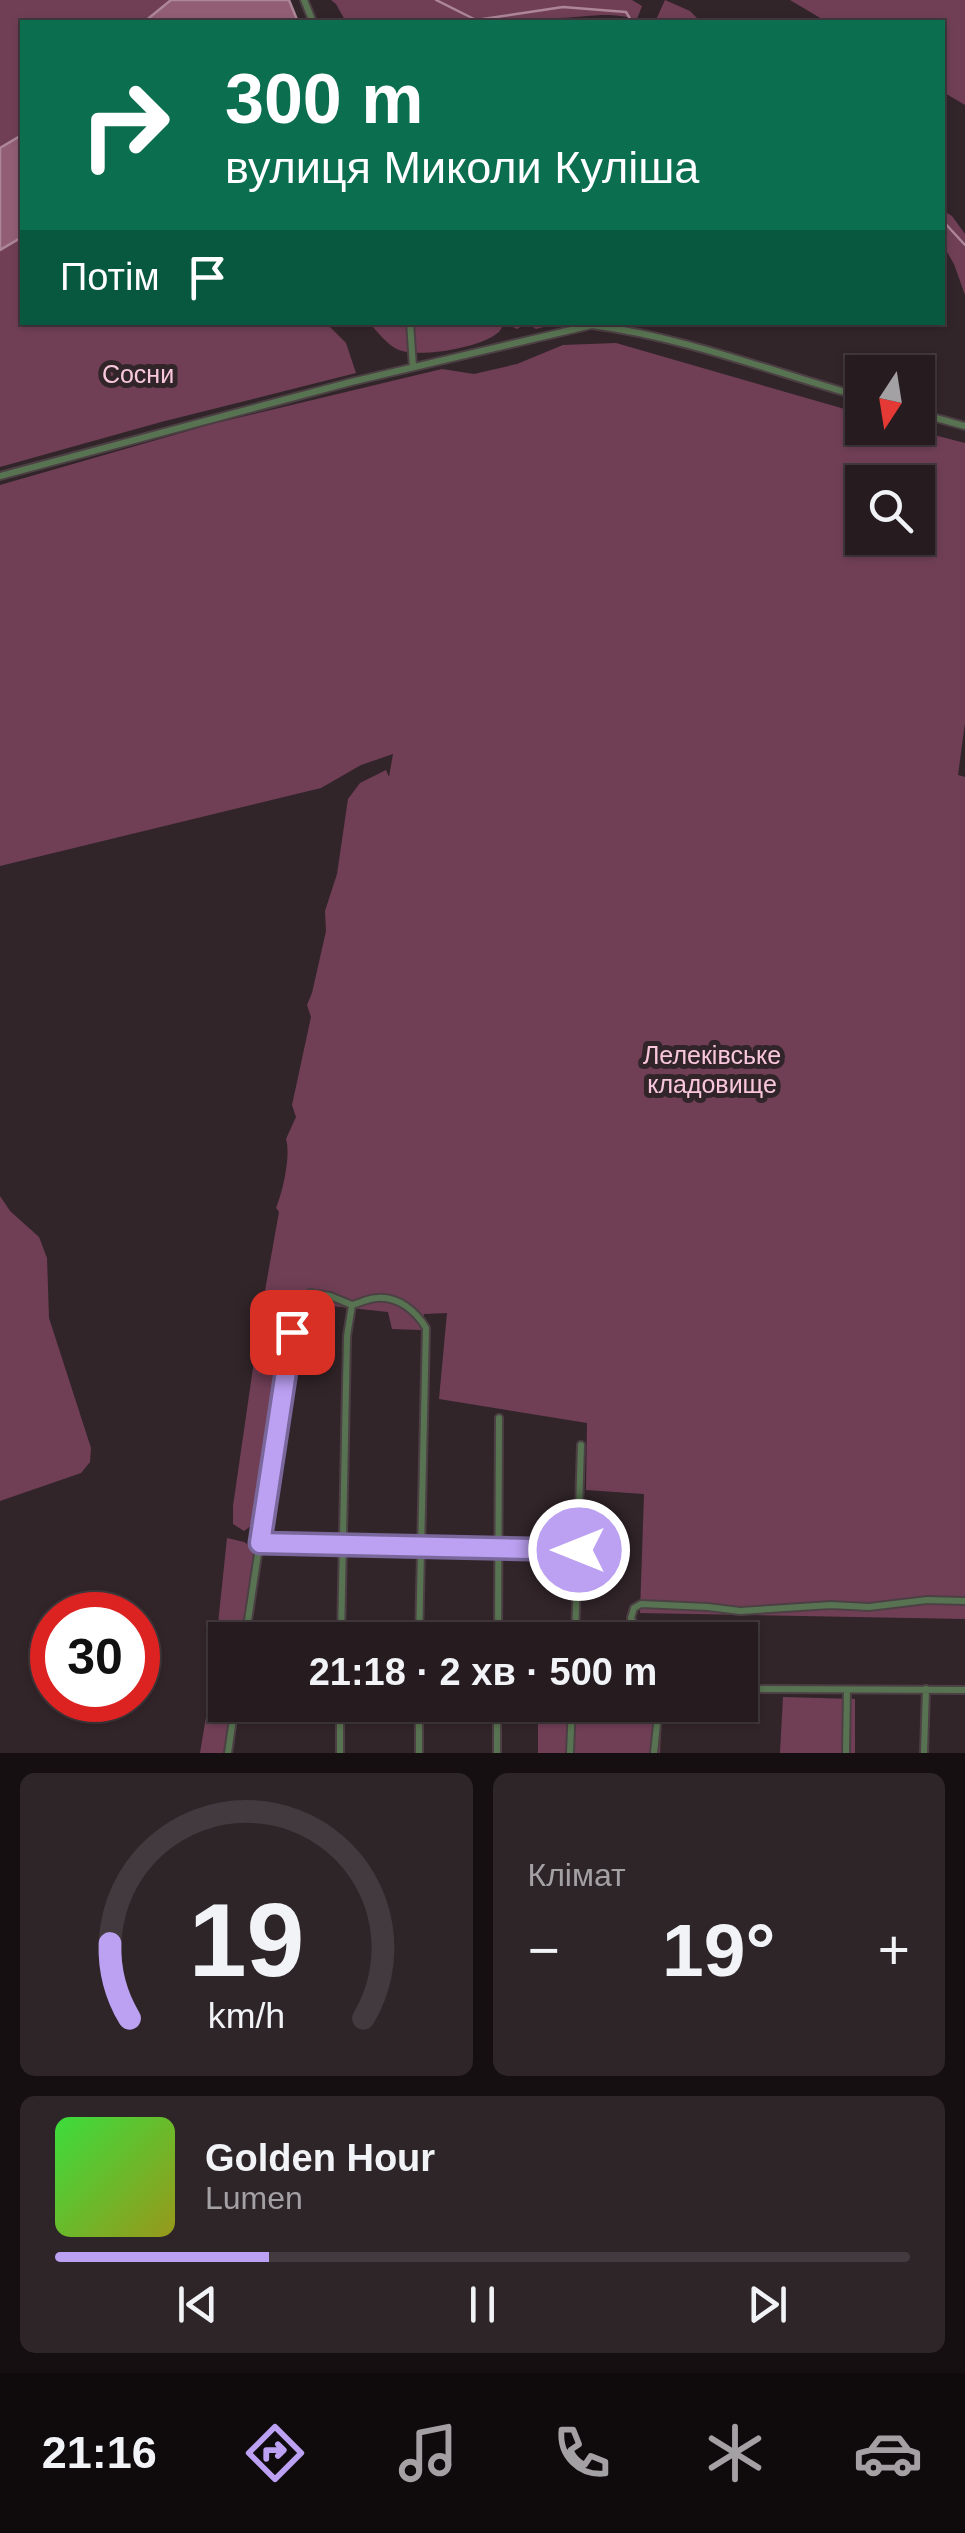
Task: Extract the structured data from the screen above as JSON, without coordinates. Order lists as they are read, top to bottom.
{
  "parks": ["Сосни", "Лелеківське кладовище"],
  "north": "bottom",
  "page": {
    "turn": ["300 m", "вулиця Миколи Куліша"],
    "then": "Потім",
    "limit": "30",
    "trip": "21:18 · 2 хв · 500 m",
    "tile": "Клімат",
    "heat": ["−", "19°", "+"],
    "song": ["Golden Hour", "Lumen"],
    "tabs": "21:16",
    "gauge": ["19", "km/h"]
  }
}
